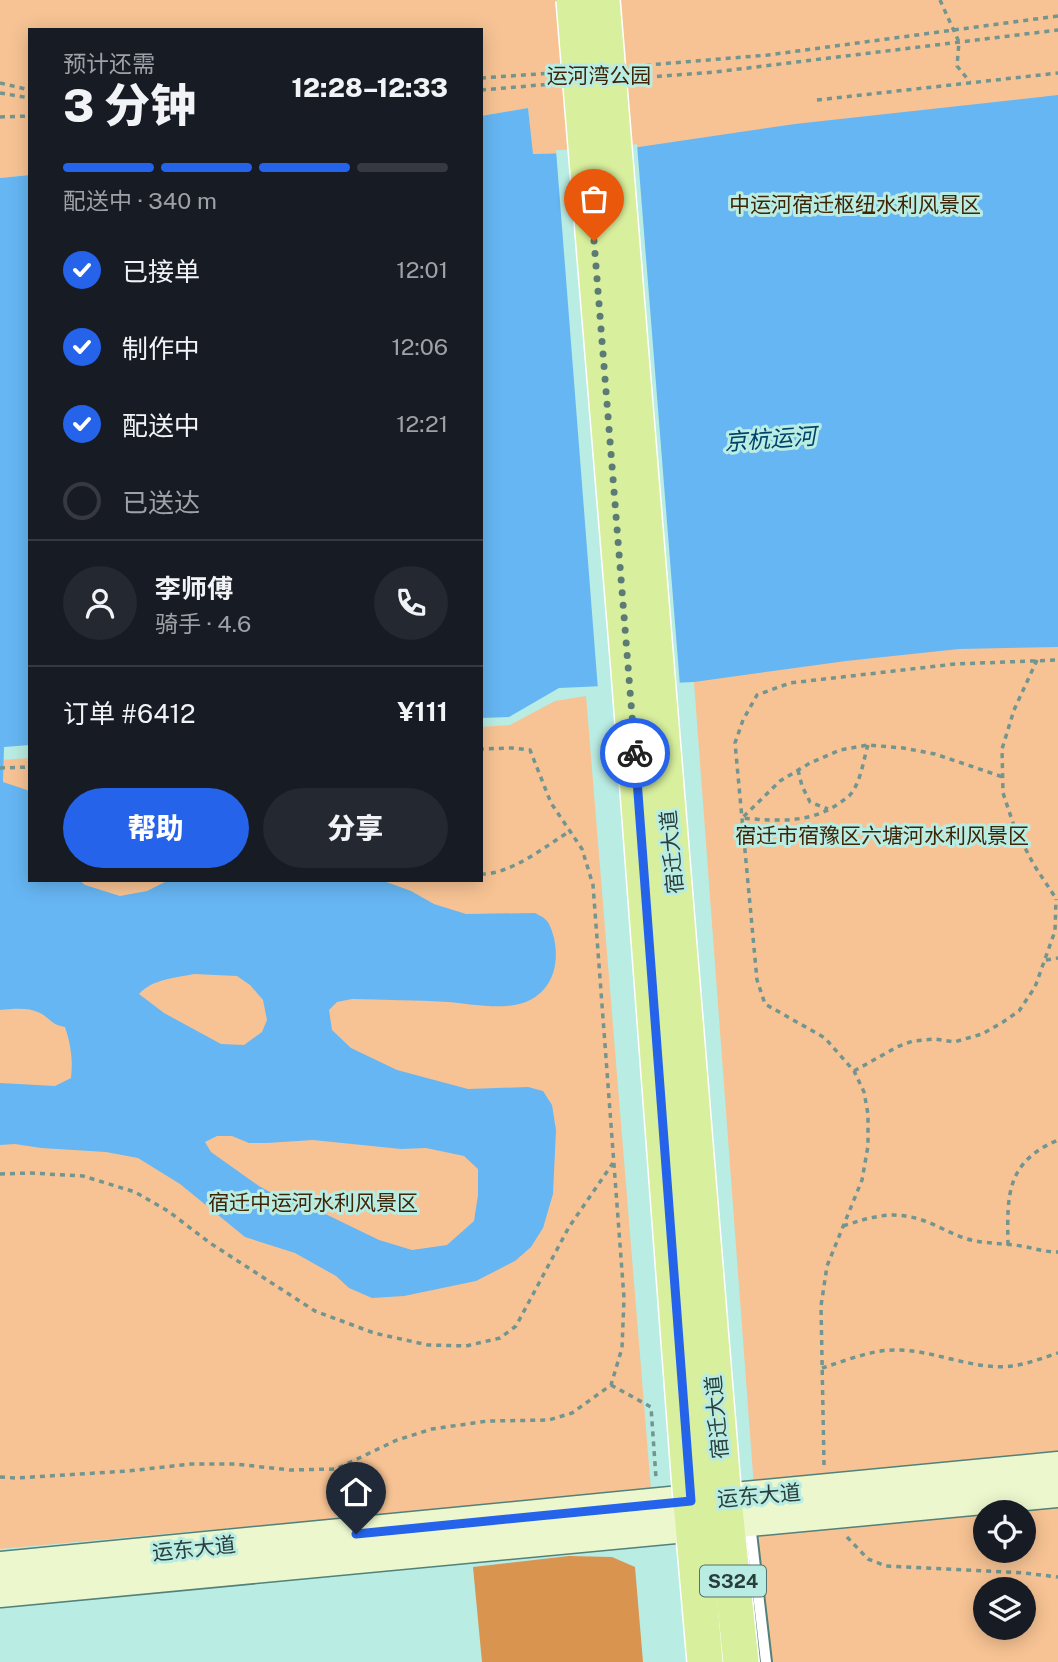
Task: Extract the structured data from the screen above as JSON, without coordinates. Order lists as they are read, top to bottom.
{
  "streets": {
    "main road": ["宿迁大道", "运东大道", "S324"]
  },
  "crossings": [
    ["宿迁大道", "运东大道"]
  ],
  "water": ["京杭运河"],
  "parks": [
    "运河湾公园",
    "中运河宿迁枢纽水利风景区",
    "宿迁市宿豫区六塘河水利风景区",
    "宿迁中运河水利风景区"
  ],
  "page": {
    "heading": ["3 分钟", "预计还需", "12:28–12:33"],
    "panel": [
      "李师傅",
      "骑手 · 4.6",
      "订单 #6412",
      "¥111"
    ],
    "bar": "配送中 · 340 m",
    "list": [
      ["已接单", "12:01"],
      ["制作中", "12:06"],
      ["配送中", "12:21"],
      "已送达"
    ],
    "buttons": ["帮助", "分享"]
  }
}
